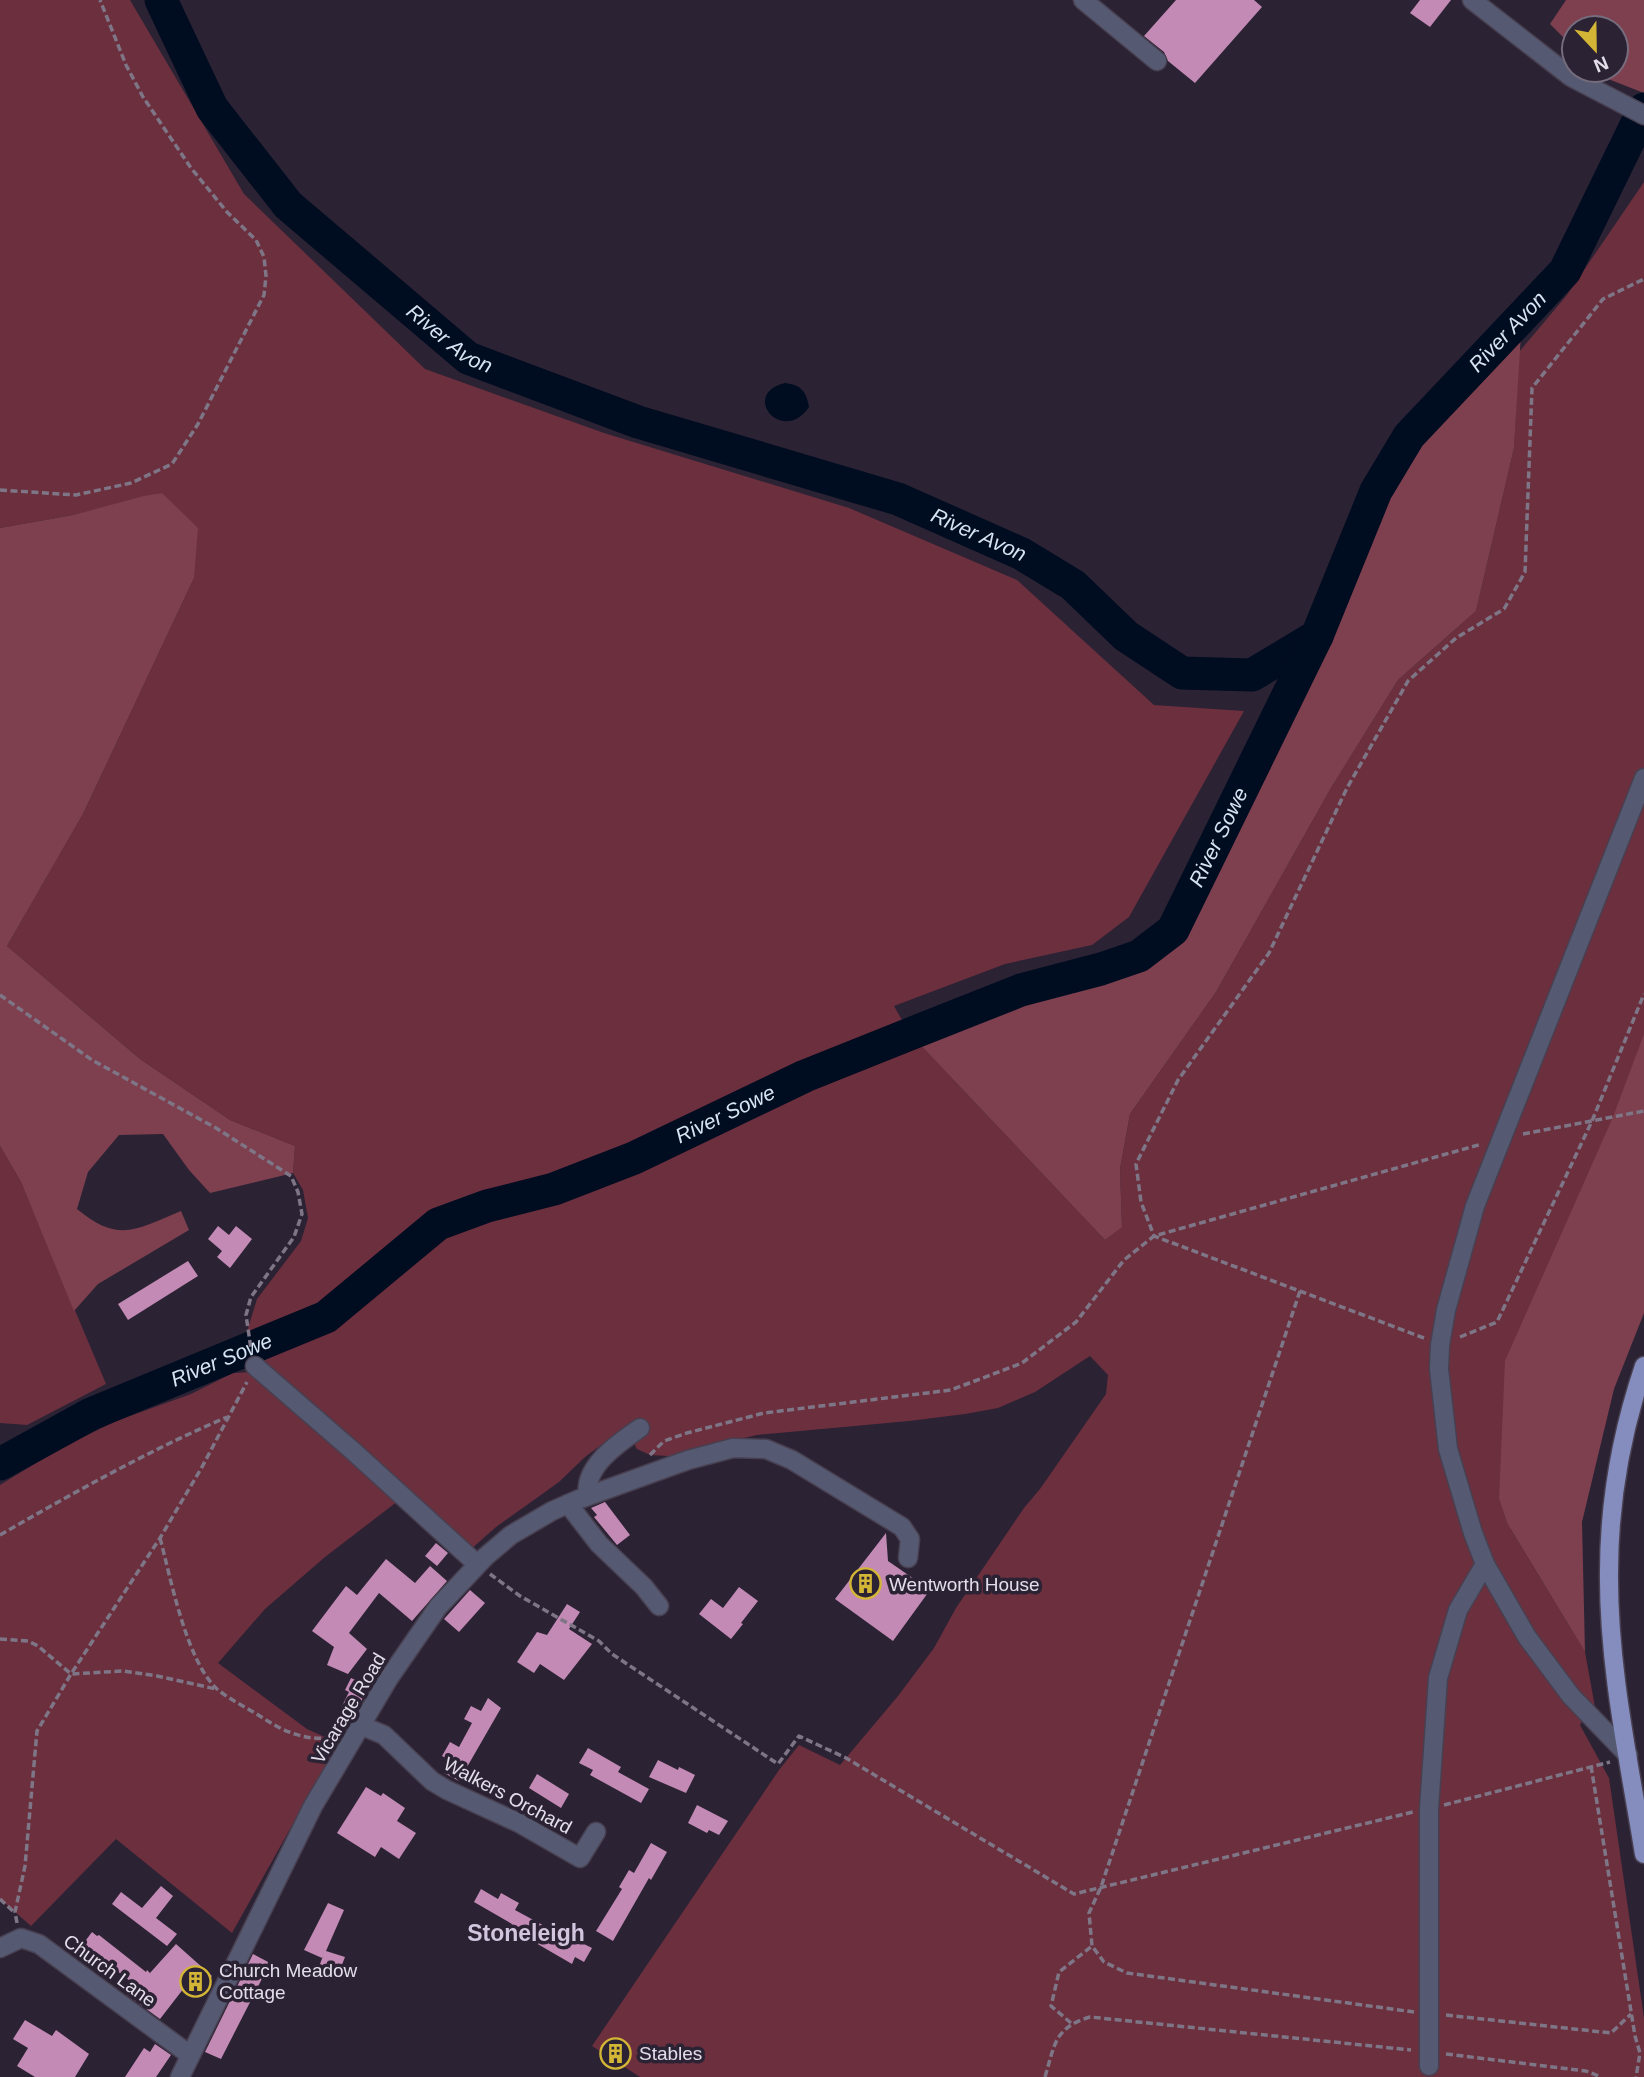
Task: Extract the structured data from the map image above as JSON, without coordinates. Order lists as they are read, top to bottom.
{
  "streets": {
    "street": ["Vicarage Road", "Walkers Orchard", "Church Lane"]
  },
  "crossings": [
    ["Vicarage Road", "Walkers Orchard"],
    ["Vicarage Road", "Church Lane"]
  ],
  "districts": ["Stoneleigh"],
  "water": ["River Avon", "River Sowe"],
  "places": {
    "building": ["Wentworth House", "Church Meadow Cottage", "Stables"]
  },
  "north": "bottom"
}
